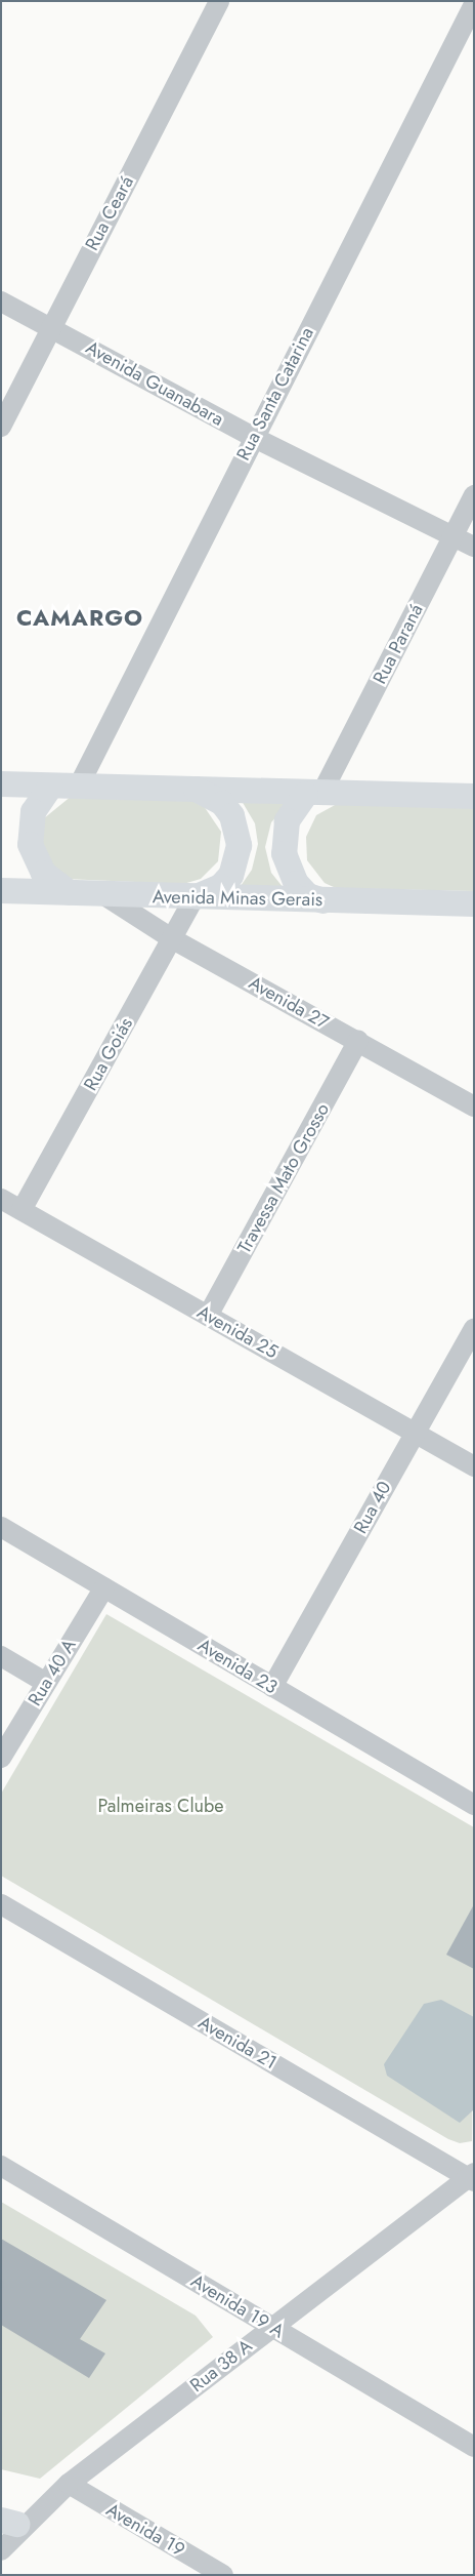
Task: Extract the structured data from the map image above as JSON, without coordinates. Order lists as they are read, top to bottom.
{
  "streets": {
    "main road": ["Avenida Minas Gerais"],
    "street": [
      "Rua Ceará",
      "Avenida Guanabara",
      "Rua Santa Catarina",
      "Rua Paraná",
      "Avenida 27",
      "Rua Goiás",
      "Travessa Mato Grosso",
      "Avenida 25",
      "Rua 40",
      "Avenida 23",
      "Rua 40 A",
      "Avenida 21",
      "Avenida 19 A",
      "Rua 38 A",
      "Avenida 19"
    ]
  },
  "crossings": [
    ["Rua Ceará", "Avenida Guanabara"],
    ["Avenida Guanabara", "Rua Santa Catarina"],
    ["Avenida Guanabara", "Rua Paraná"],
    ["Avenida Minas Gerais", "Avenida 27"],
    ["Avenida Minas Gerais", "Rua Goiás"],
    ["Avenida 27", "Rua Goiás"],
    ["Avenida 27", "Travessa Mato Grosso"],
    ["Rua Goiás", "Avenida 25"],
    ["Travessa Mato Grosso", "Avenida 25"],
    ["Avenida 25", "Rua 40"],
    ["Rua 40", "Avenida 23"],
    ["Avenida 23", "Rua 40 A"],
    ["Avenida 21", "Rua 38 A"],
    ["Avenida 19 A", "Rua 38 A"],
    ["Rua 38 A", "Avenida 19"]
  ],
  "districts": ["CAMARGO"],
  "parks": ["Palmeiras Clube"]
}
